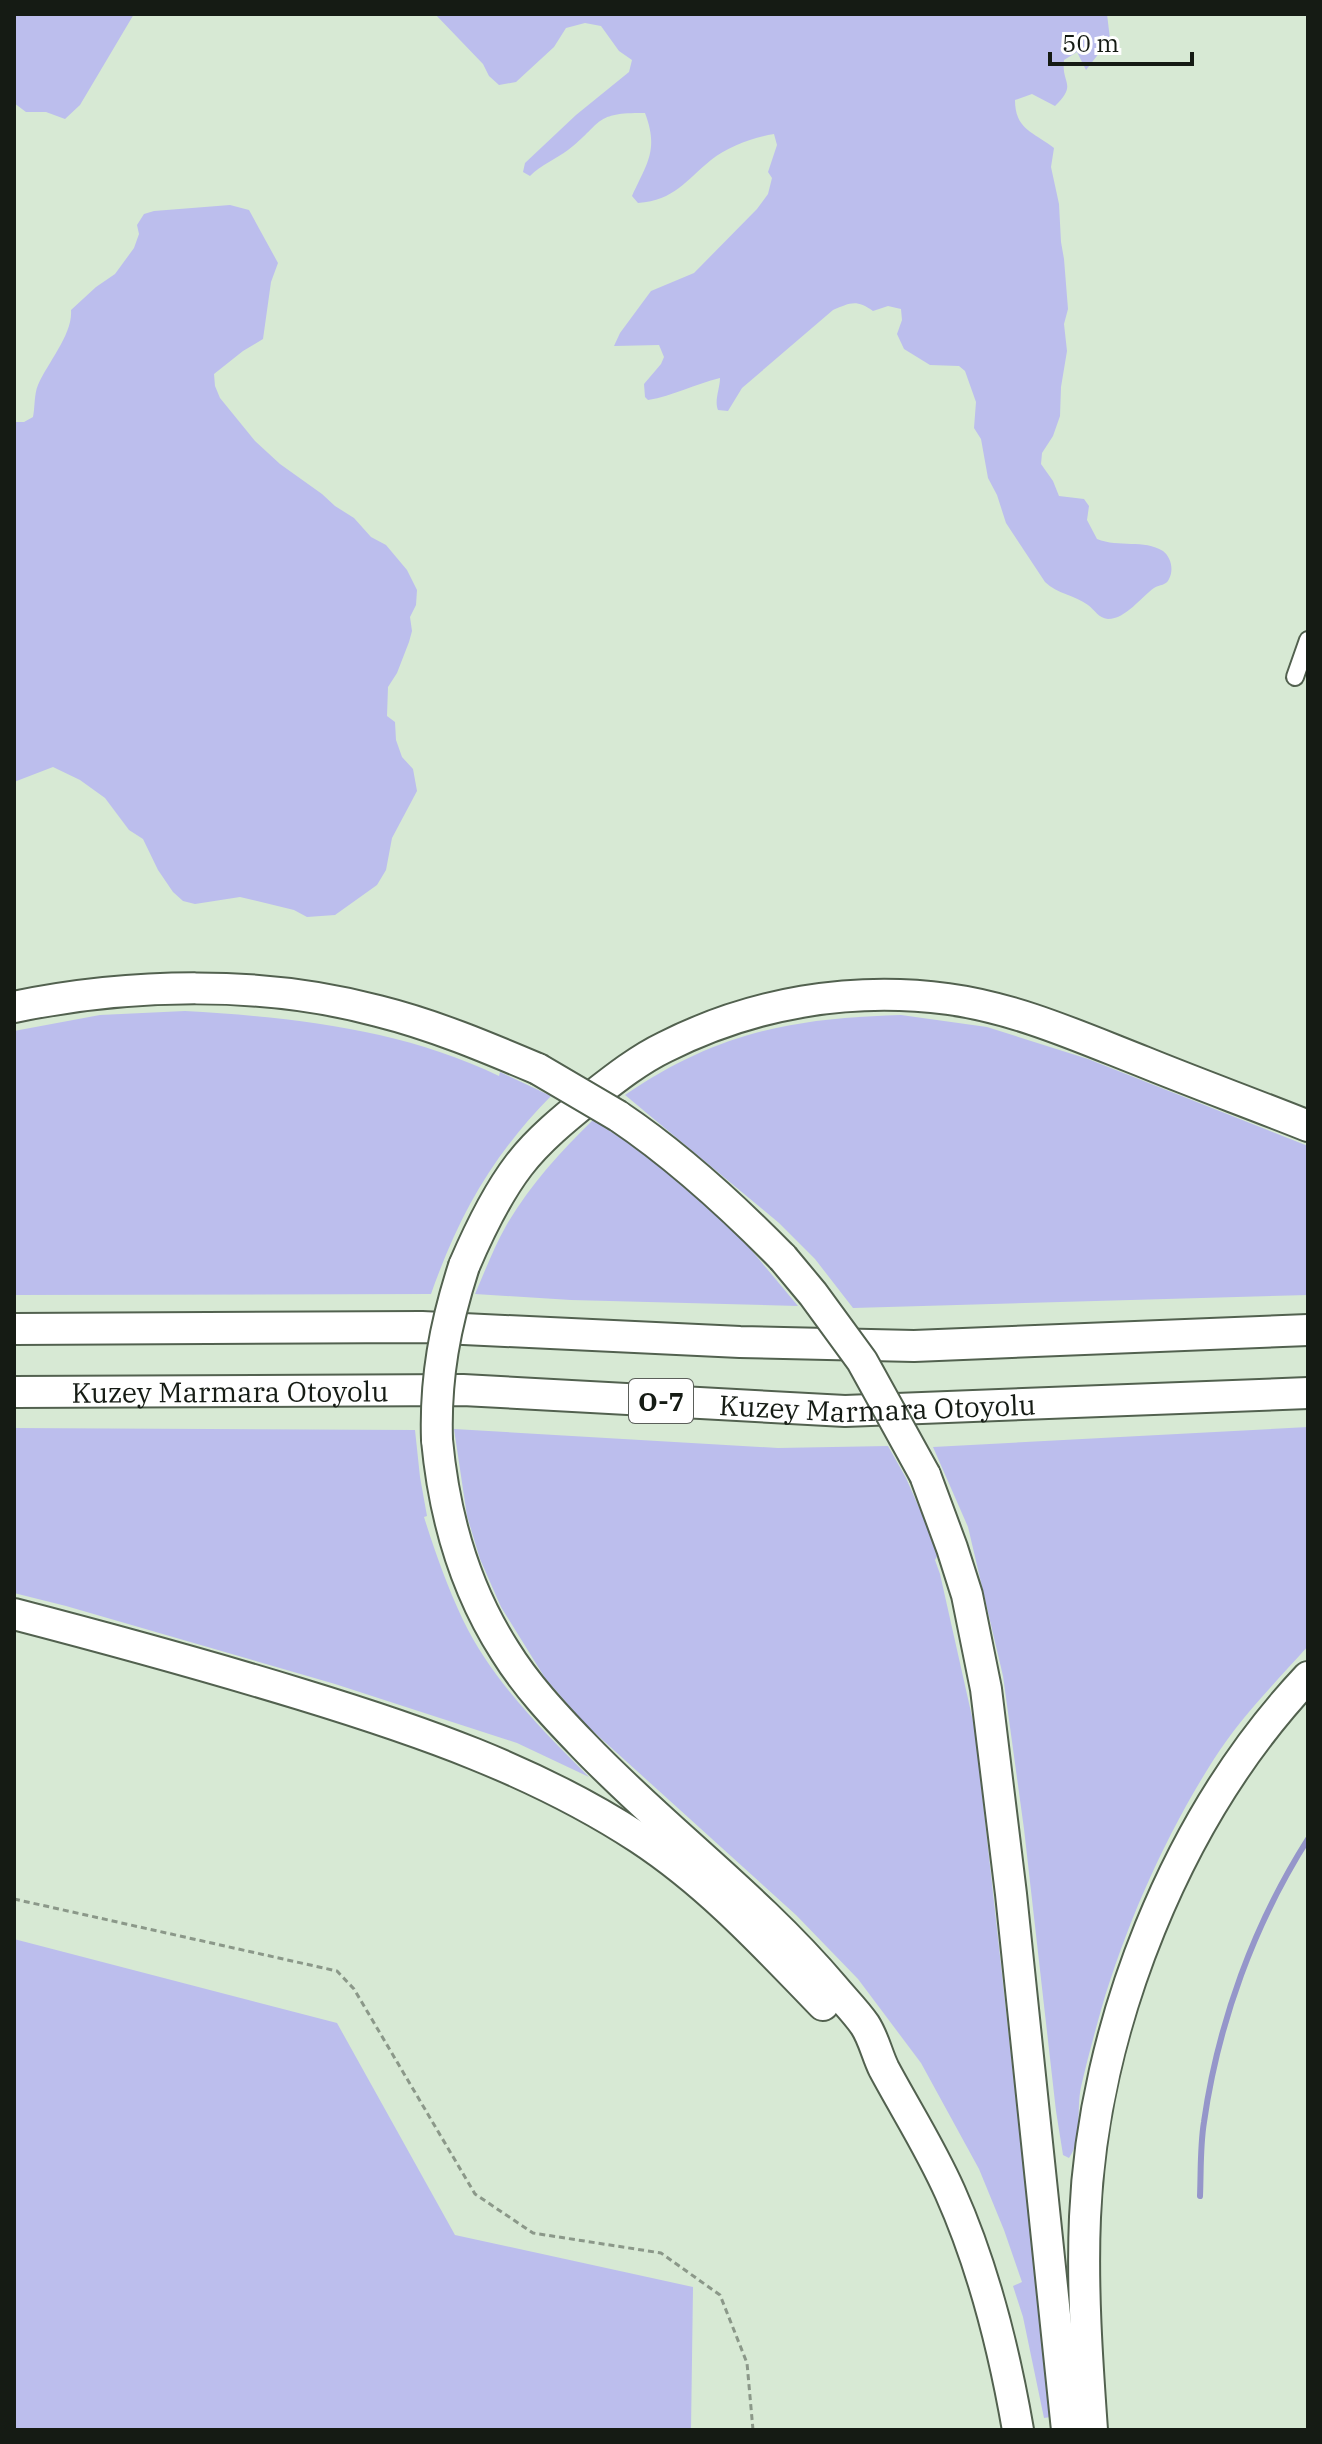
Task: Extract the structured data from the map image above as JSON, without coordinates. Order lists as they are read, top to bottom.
{
  "streets": {
    "highway": ["Kuzey Marmara Otoyolu", "O-7"]
  },
  "scale_bar": "50 m"
}
